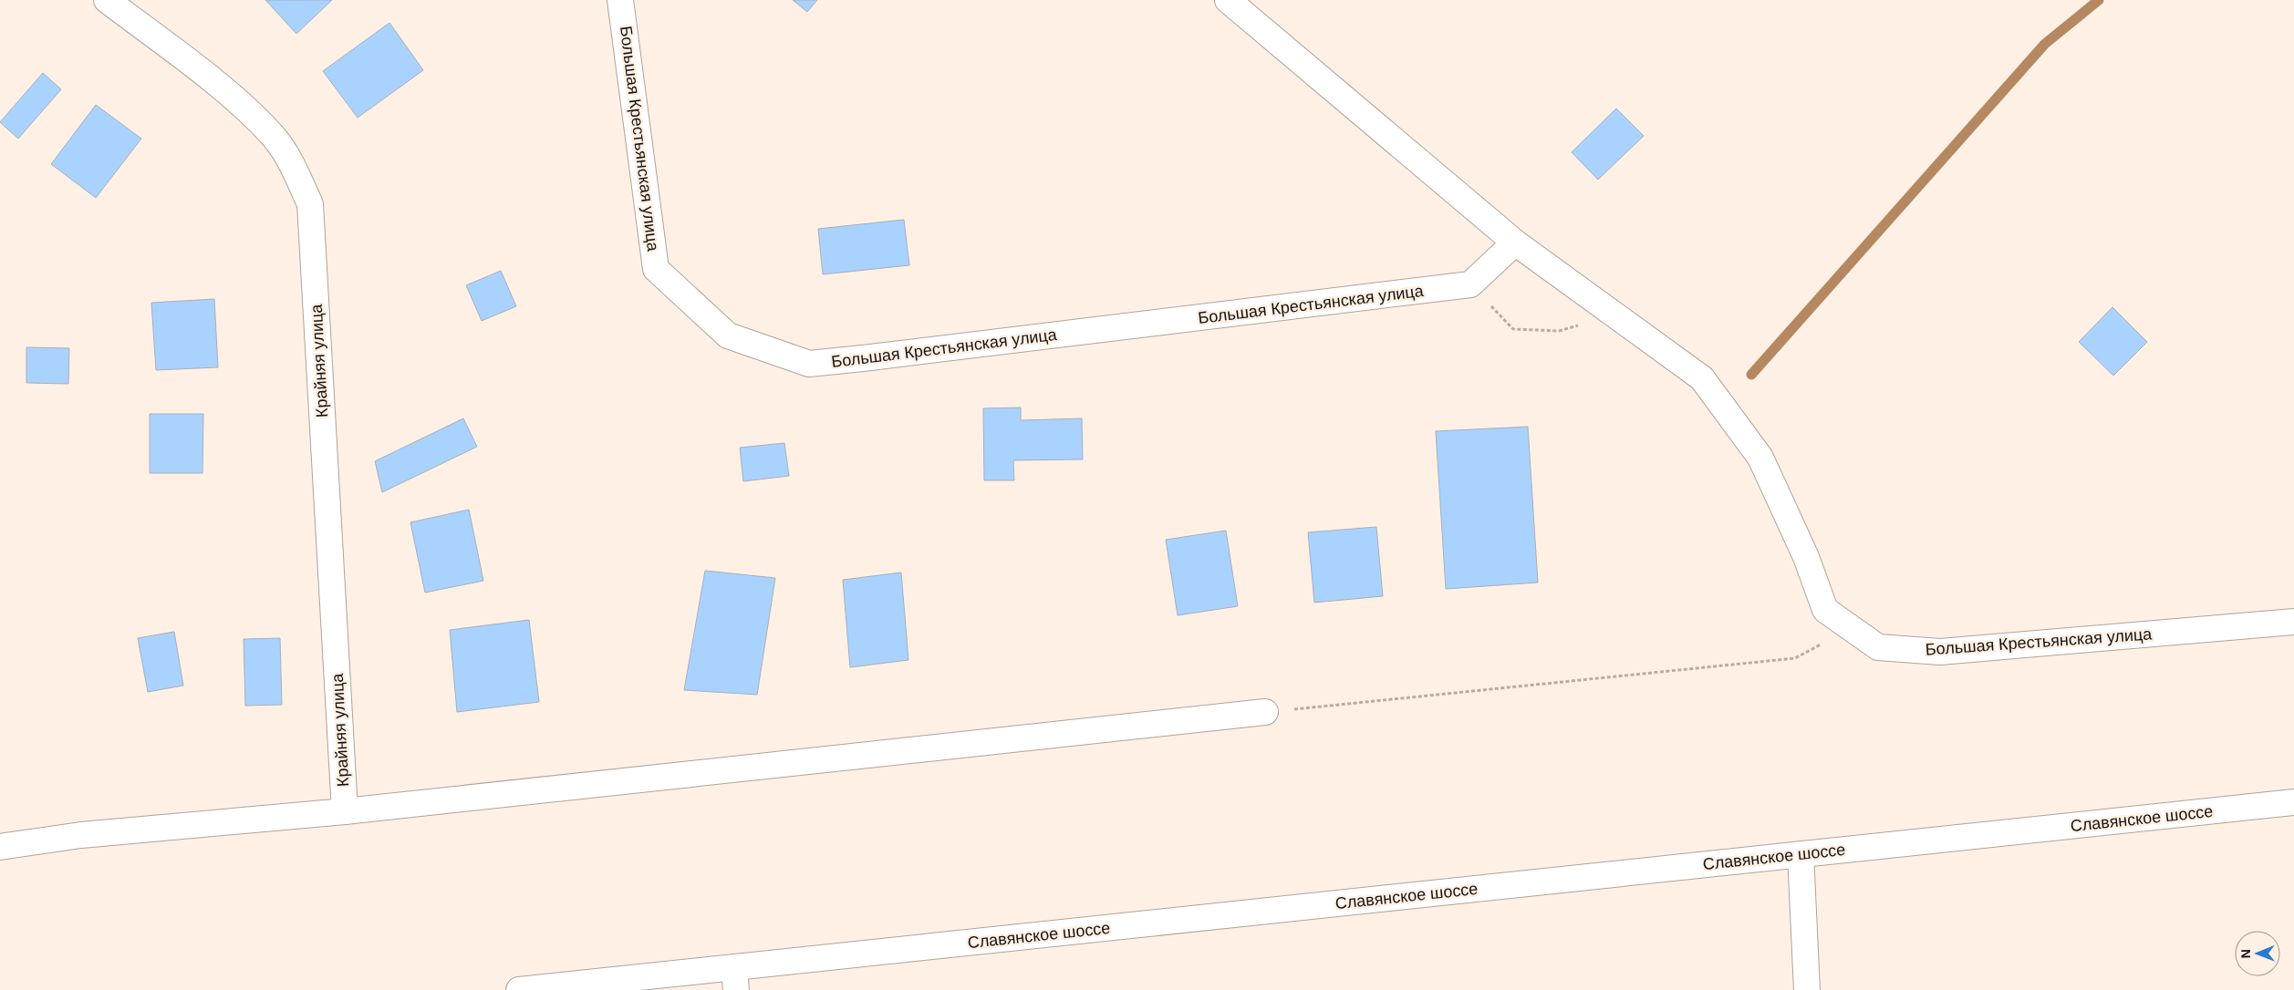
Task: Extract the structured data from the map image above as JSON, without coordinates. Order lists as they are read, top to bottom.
{
  "streets": {
    "street": ["Большая Крестьянская улица", "Крайняя улица", "Славянское шоссе"]
  },
  "north": "left"
}
